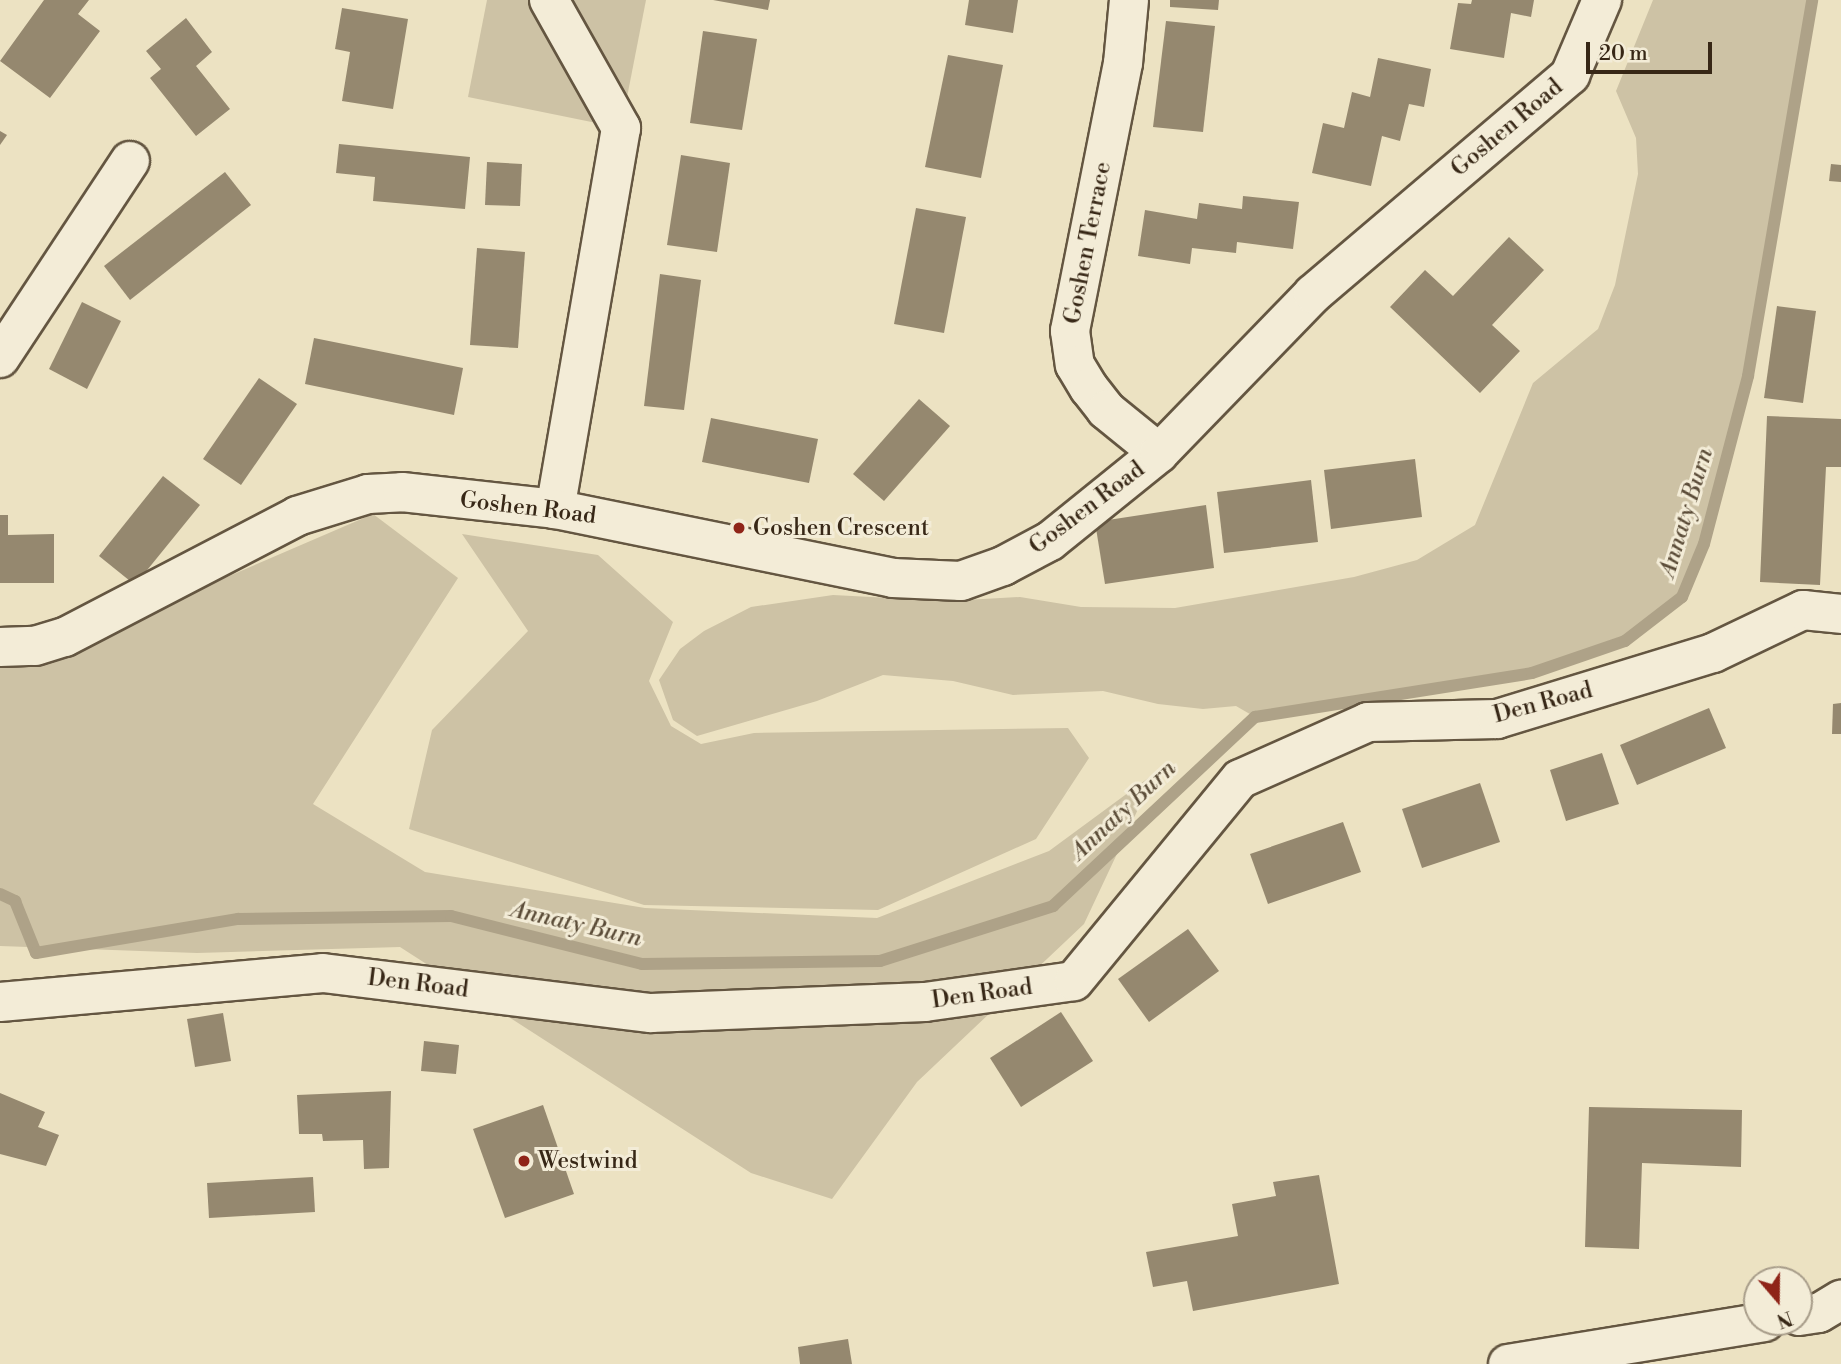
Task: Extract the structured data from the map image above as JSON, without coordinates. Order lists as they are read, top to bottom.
{
  "streets": {
    "street": ["Goshen Road", "Goshen Terrace", "Den Road"]
  },
  "crossings": [
    ["Goshen Road", "Goshen Terrace"]
  ],
  "water": ["Annaty Burn"],
  "places": ["Goshen Crescent", "Westwind"],
  "scale_bar": "20 m",
  "north": "bottom"
}
